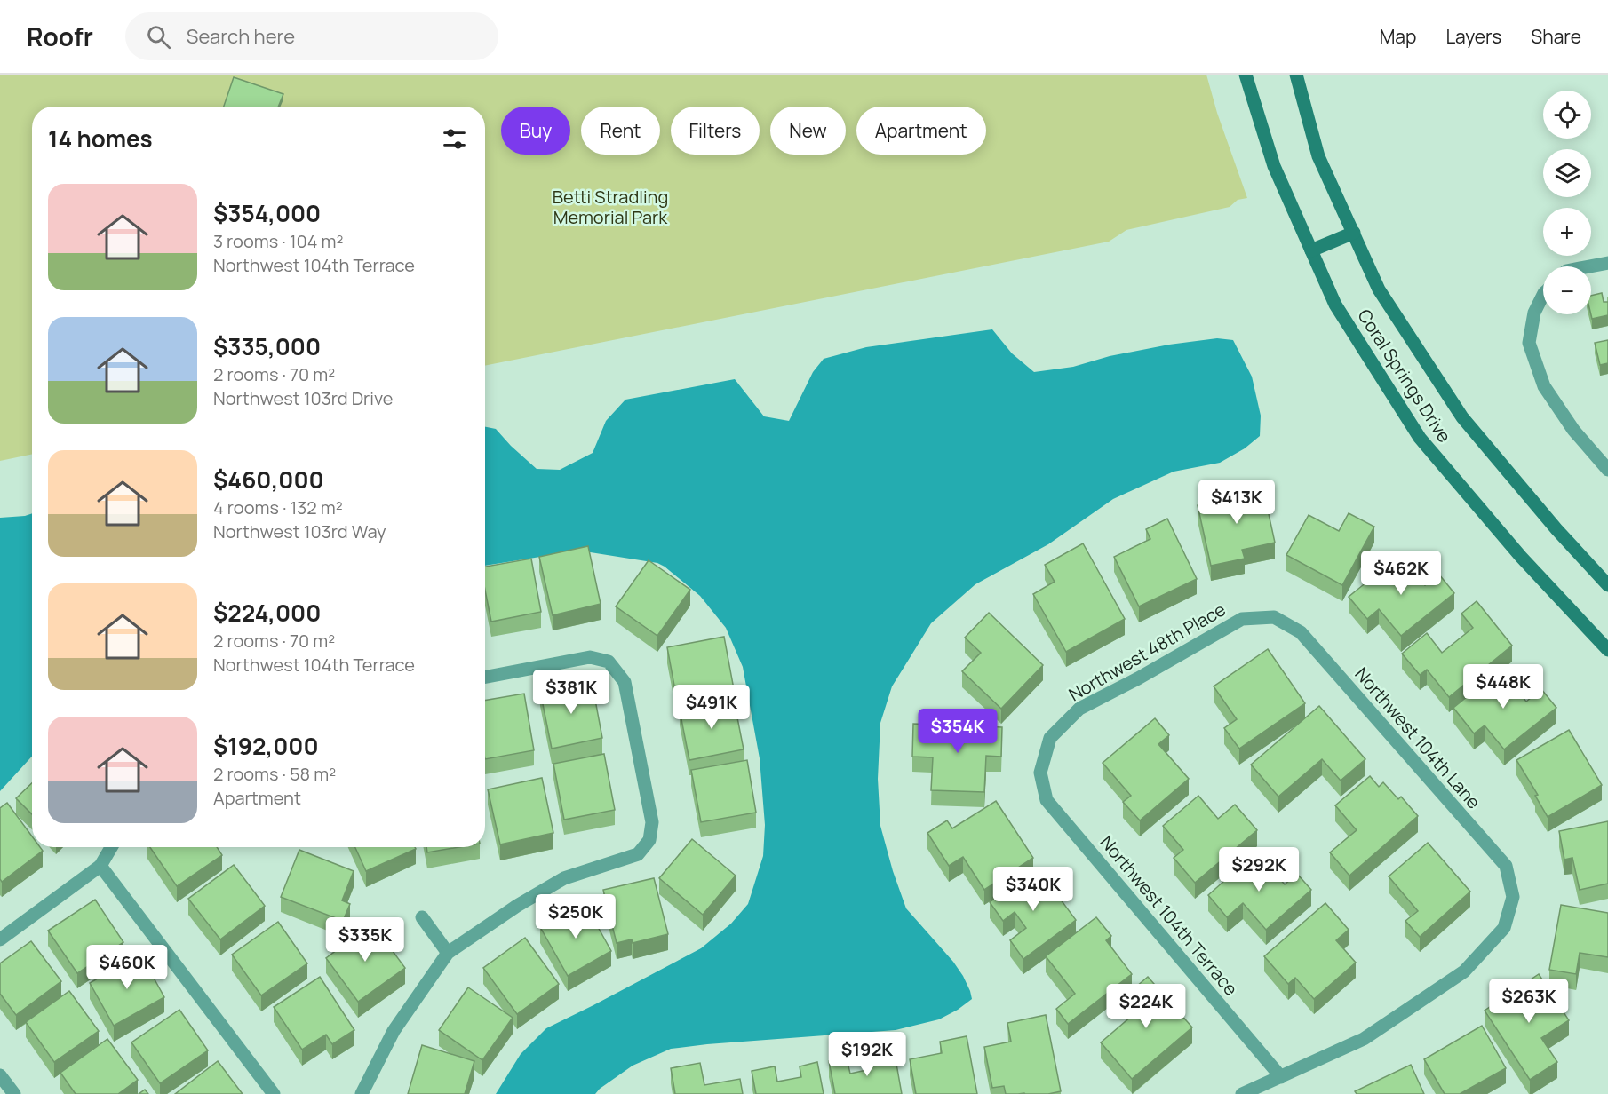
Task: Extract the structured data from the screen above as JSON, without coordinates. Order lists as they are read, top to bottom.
{
  "streets": {
    "main road": ["Coral Springs Drive"],
    "street": ["Northwest 48th Place", "Northwest 104th Lane", "Northwest 104th Terrace"]
  },
  "crossings": [
    ["Northwest 48th Place", "Northwest 104th Lane"],
    ["Northwest 48th Place", "Northwest 104th Terrace"],
    ["Northwest 104th Lane", "Northwest 104th Terrace"]
  ],
  "parks": ["Betti Stradling Memorial Park"],
  "page": {
    "header": "Roofr",
    "search": "Search here",
    "nav": ["Map", "Layers", "Share"],
    "map_buttons": ["+", "−"],
    "chip": [
      "Buy",
      "Rent",
      "Filters",
      "New",
      "Apartment"
    ],
    "heading": "14 homes",
    "list": [
      {
        "name": "$354,000",
        "note": "3 rooms · 104 m² · Northwest 104th Terrace"
      },
      {
        "name": "$335,000",
        "note": "2 rooms · 70 m² · Northwest 103rd Drive"
      },
      {
        "name": "$460,000",
        "note": "4 rooms · 132 m² · Northwest 103rd Way"
      },
      {
        "name": "$224,000",
        "note": "2 rooms · 70 m² · Northwest 104th Terrace"
      },
      {
        "name": "$192,000",
        "note": "2 rooms · 58 m² · Apartment"
      }
    ],
    "price": [
      "$413K",
      "$462K",
      "$448K",
      "$381K",
      "$491K",
      "$354K",
      "$292K",
      "$340K",
      "$250K",
      "$335K",
      "$460K",
      "$263K",
      "$224K",
      "$192K"
    ]
  }
}
